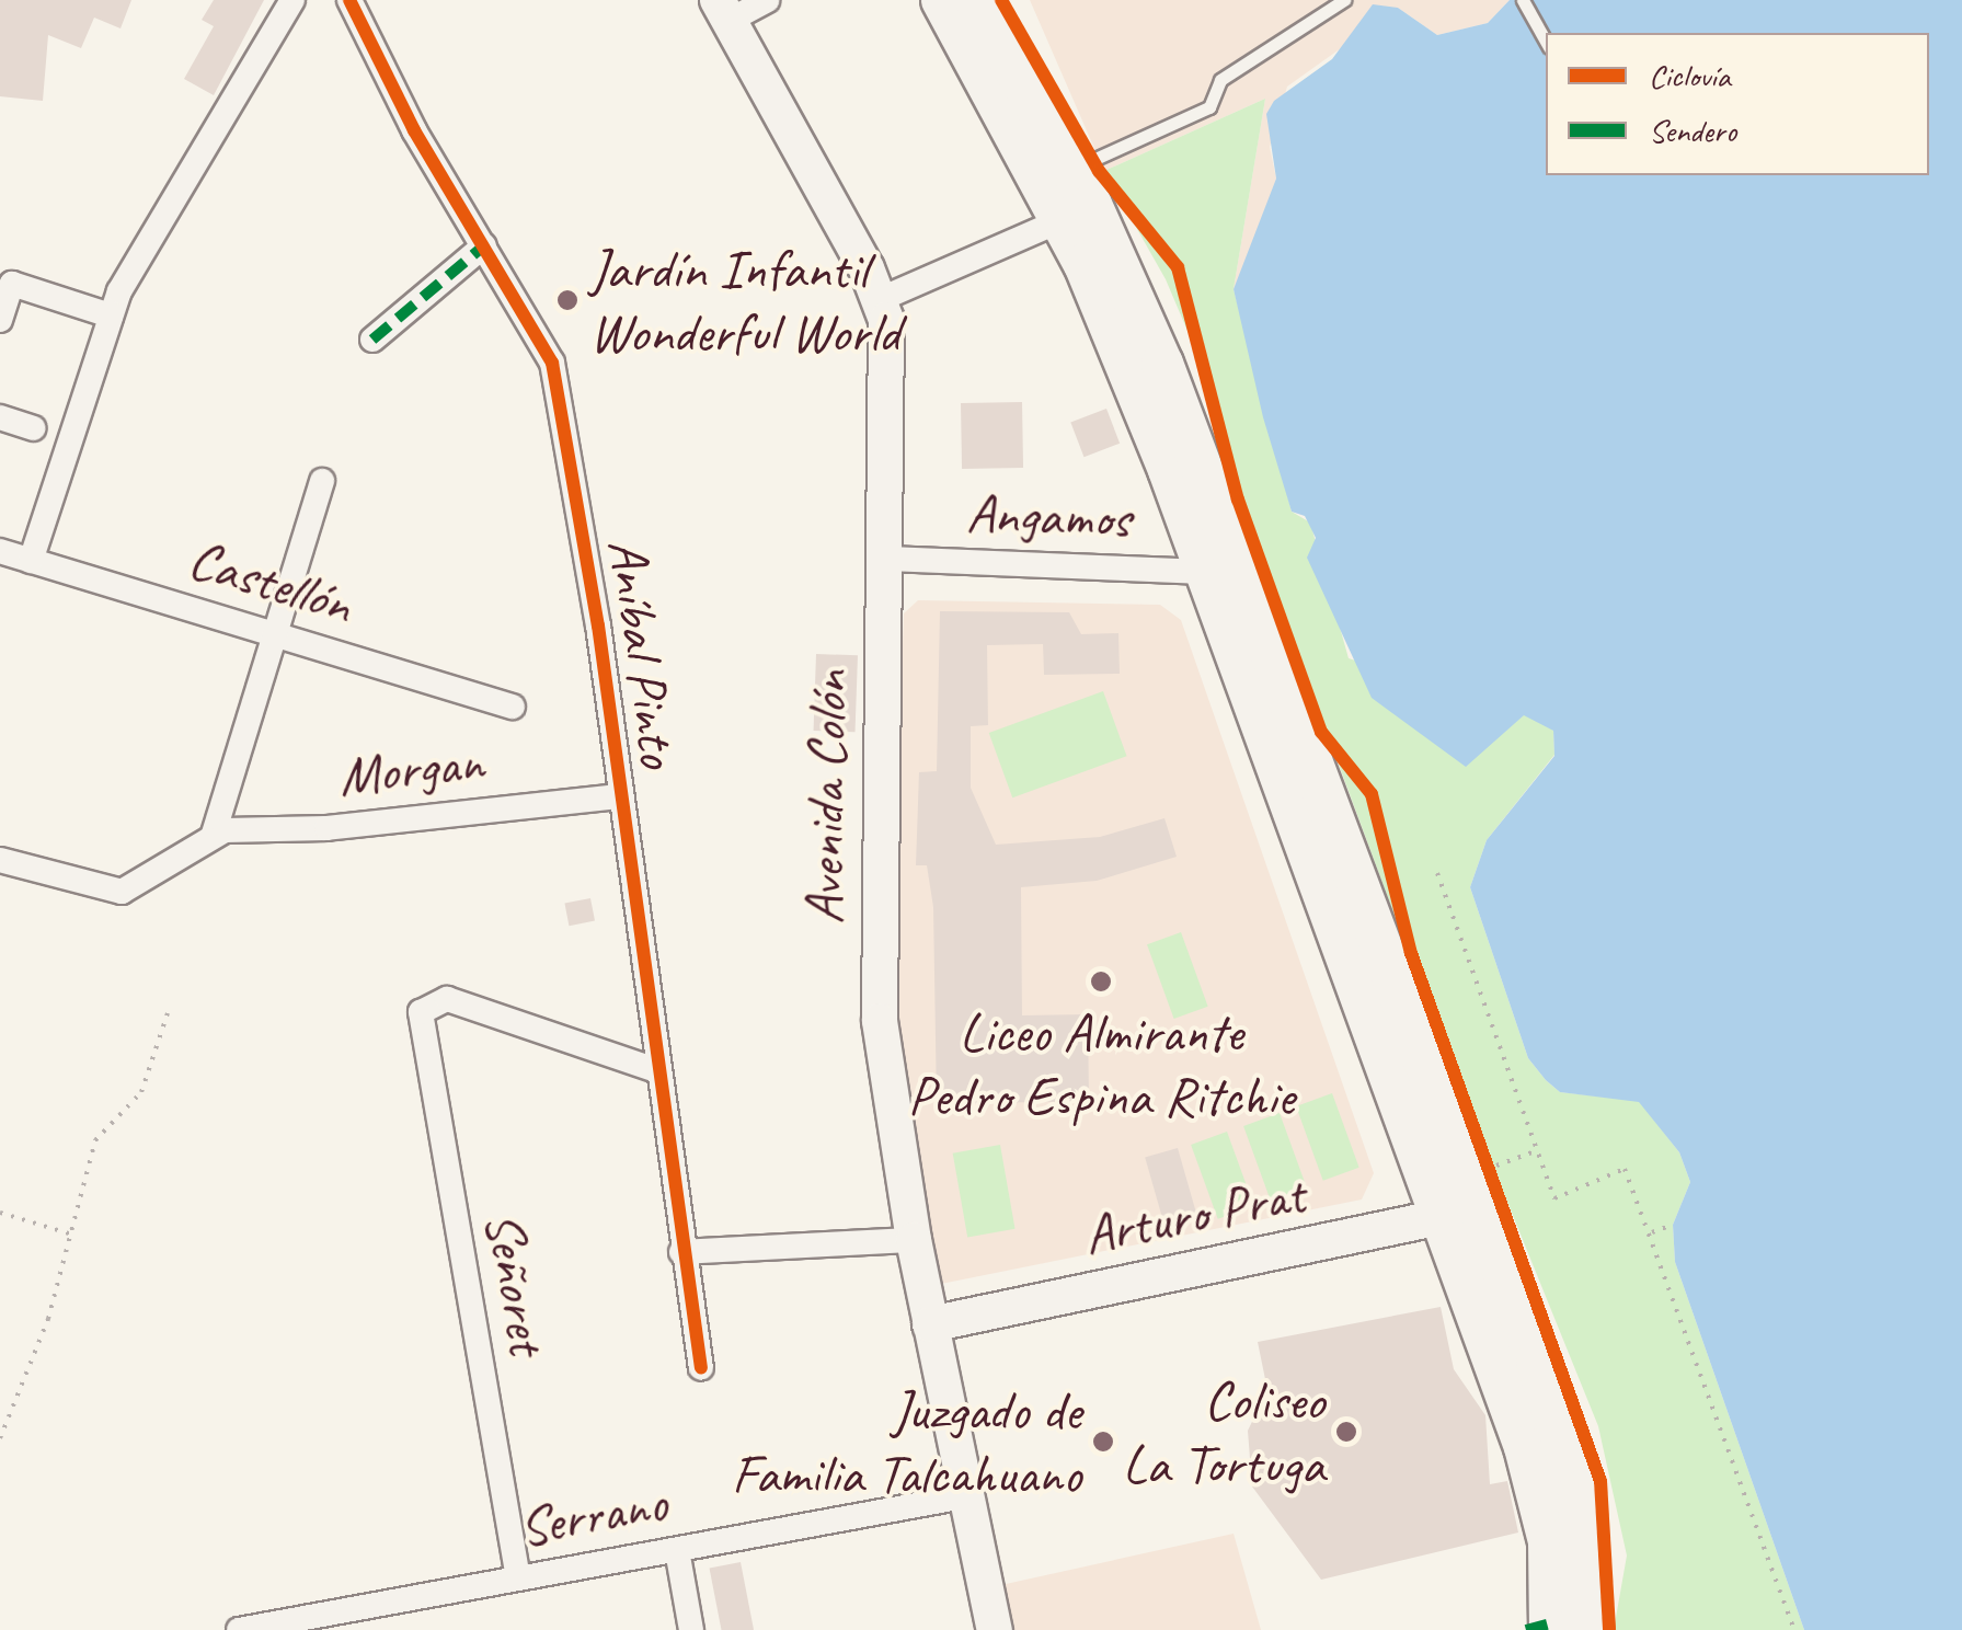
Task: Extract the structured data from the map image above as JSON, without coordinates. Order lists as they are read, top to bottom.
{
  "streets": {
    "main road": ["Avenida Colón", "Arturo Prat"],
    "street": [
      "Angamos",
      "Castellón",
      "Aníbal Pinto",
      "Morgan",
      "Señoret",
      "Serrano"
    ]
  },
  "crossings": [
    ["Angamos", "Avenida Colón"],
    ["Aníbal Pinto", "Morgan"],
    ["Aníbal Pinto", "Señoret"],
    ["Avenida Colón", "Arturo Prat"],
    ["Avenida Colón", "Serrano"],
    ["Señoret", "Serrano"]
  ],
  "places": [
    "Jardín Infantil Wonderful World",
    "Liceo Almirante Pedro Espina Ritchie",
    "Coliseo La Tortuga",
    "Juzgado de Familia Talcahuano"
  ],
  "legend": ["Ciclovía", "Sendero"]
}
